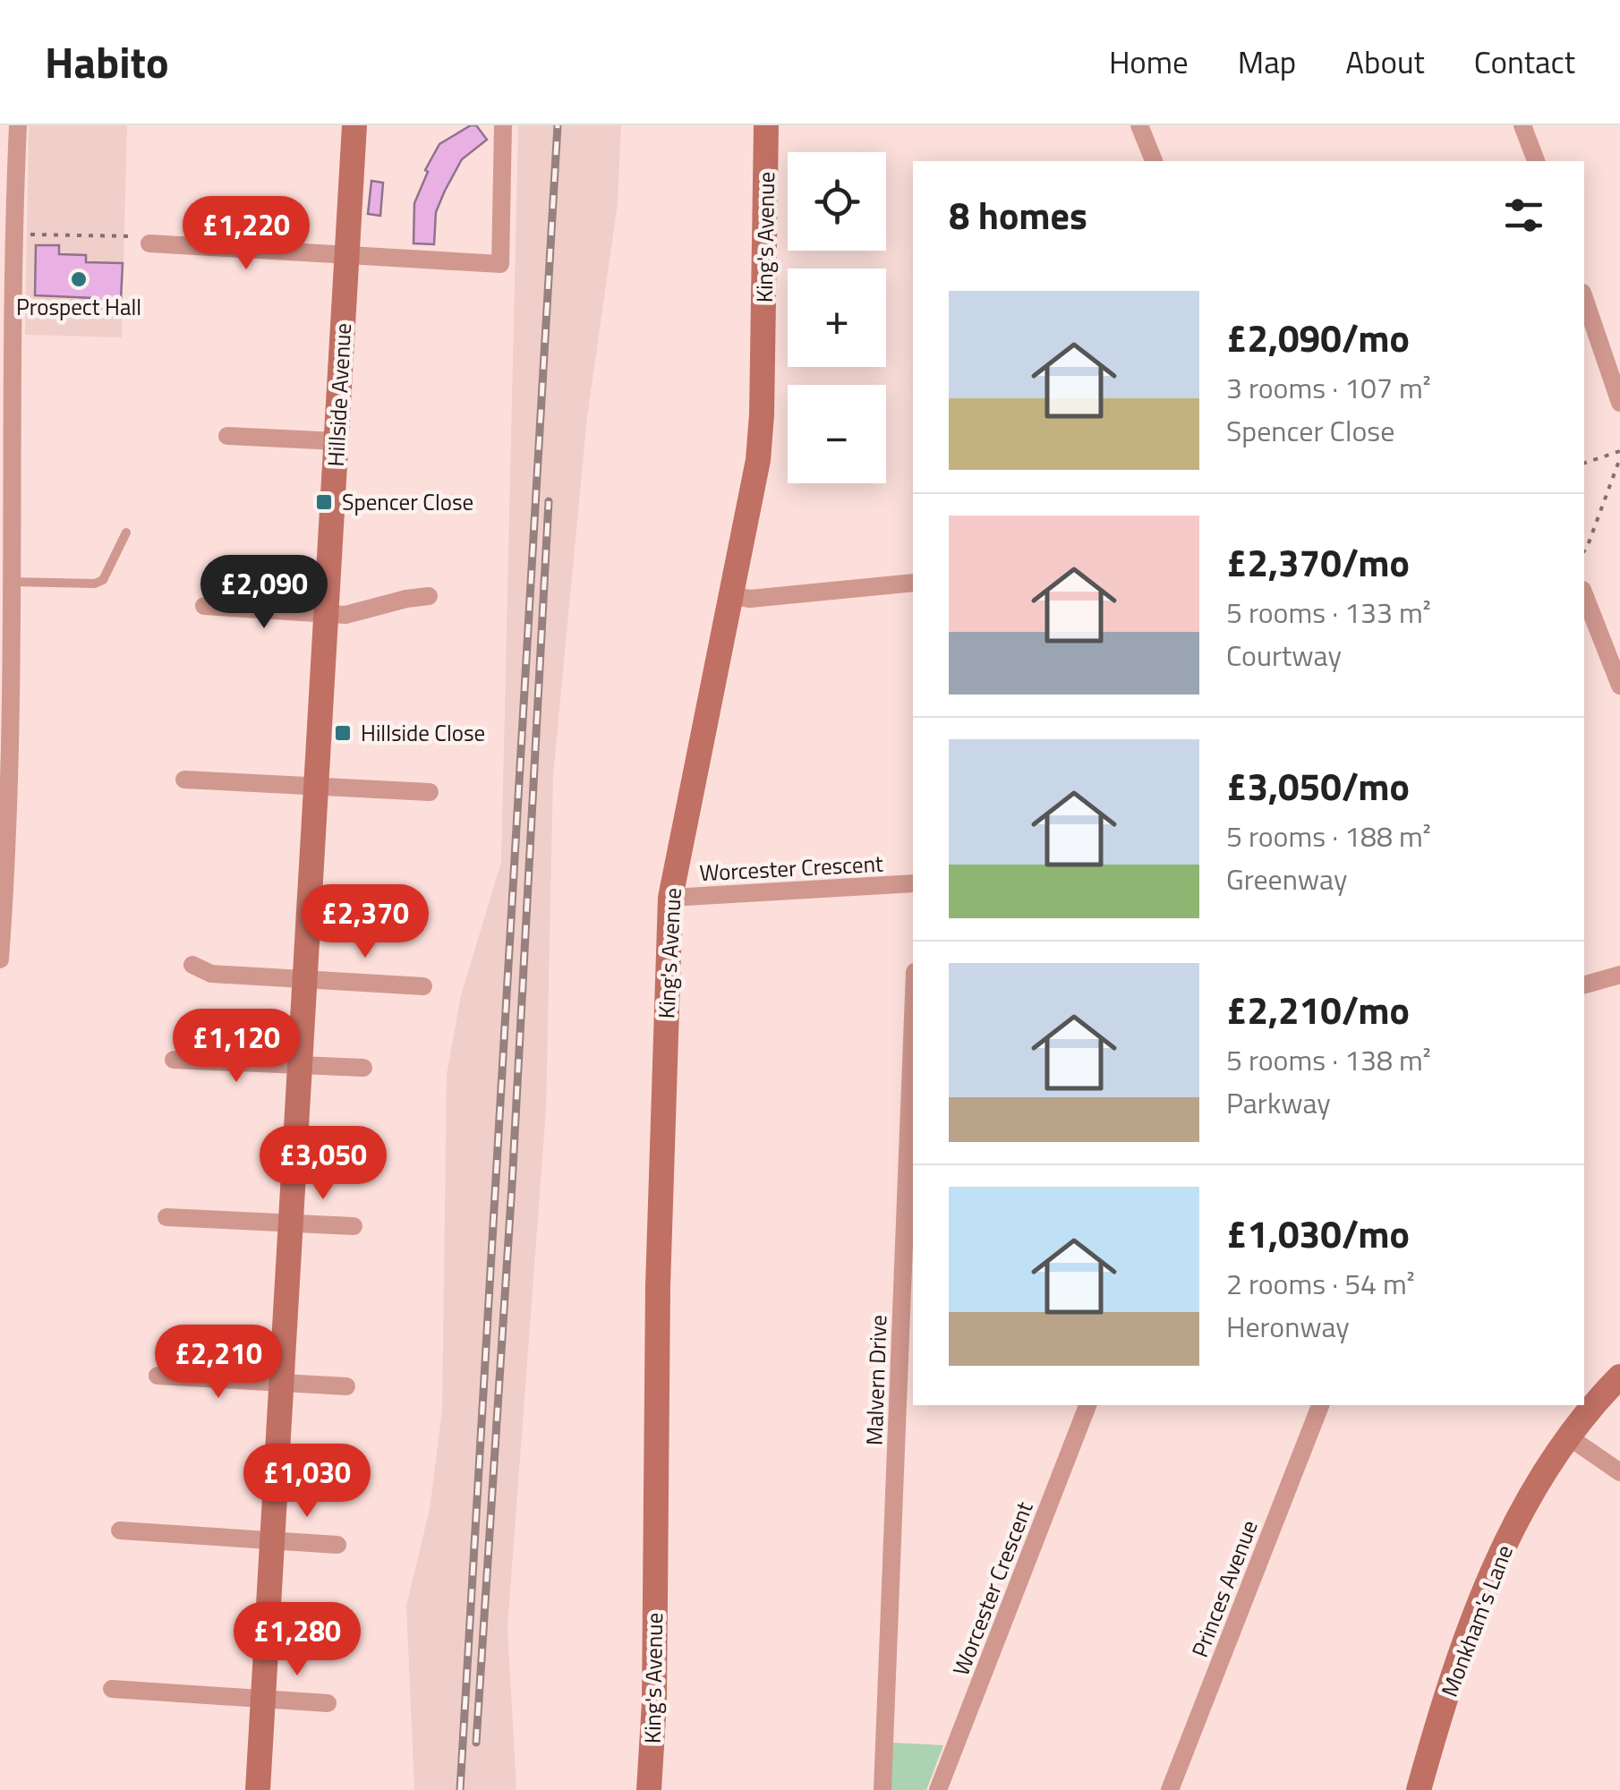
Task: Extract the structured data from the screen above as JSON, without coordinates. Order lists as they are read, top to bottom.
{
  "streets": {
    "street": [
      "King's Avenue",
      "Hillside Avenue",
      "Worcester Crescent",
      "Malvern Drive",
      "Princes Avenue",
      "Monkham's Lane"
    ]
  },
  "crossings": [
    ["King's Avenue", "Worcester Crescent"]
  ],
  "places": {
    "other": ["Prospect Hall"],
    "transit": ["Spencer Close", "Hillside Close"]
  },
  "page": {
    "header": "Habito",
    "nav": [
      "Home",
      "Map",
      "About",
      "Contact"
    ],
    "map_buttons": ["+", "−"],
    "heading": "8 homes",
    "price": [
      "£1,220",
      "£2,090",
      "£2,370",
      "£1,120",
      "£3,050",
      "£2,210",
      "£1,030",
      "£1,280"
    ],
    "list": [
      {
        "name": "£2,090/mo",
        "note": "3 rooms · 107 m² · Spencer Close"
      },
      {
        "name": "£2,370/mo",
        "note": "5 rooms · 133 m² · Courtway"
      },
      {
        "name": "£3,050/mo",
        "note": "5 rooms · 188 m² · Greenway"
      },
      {
        "name": "£2,210/mo",
        "note": "5 rooms · 138 m² · Parkway"
      },
      {
        "name": "£1,030/mo",
        "note": "2 rooms · 54 m² · Heronway"
      }
    ]
  }
}
